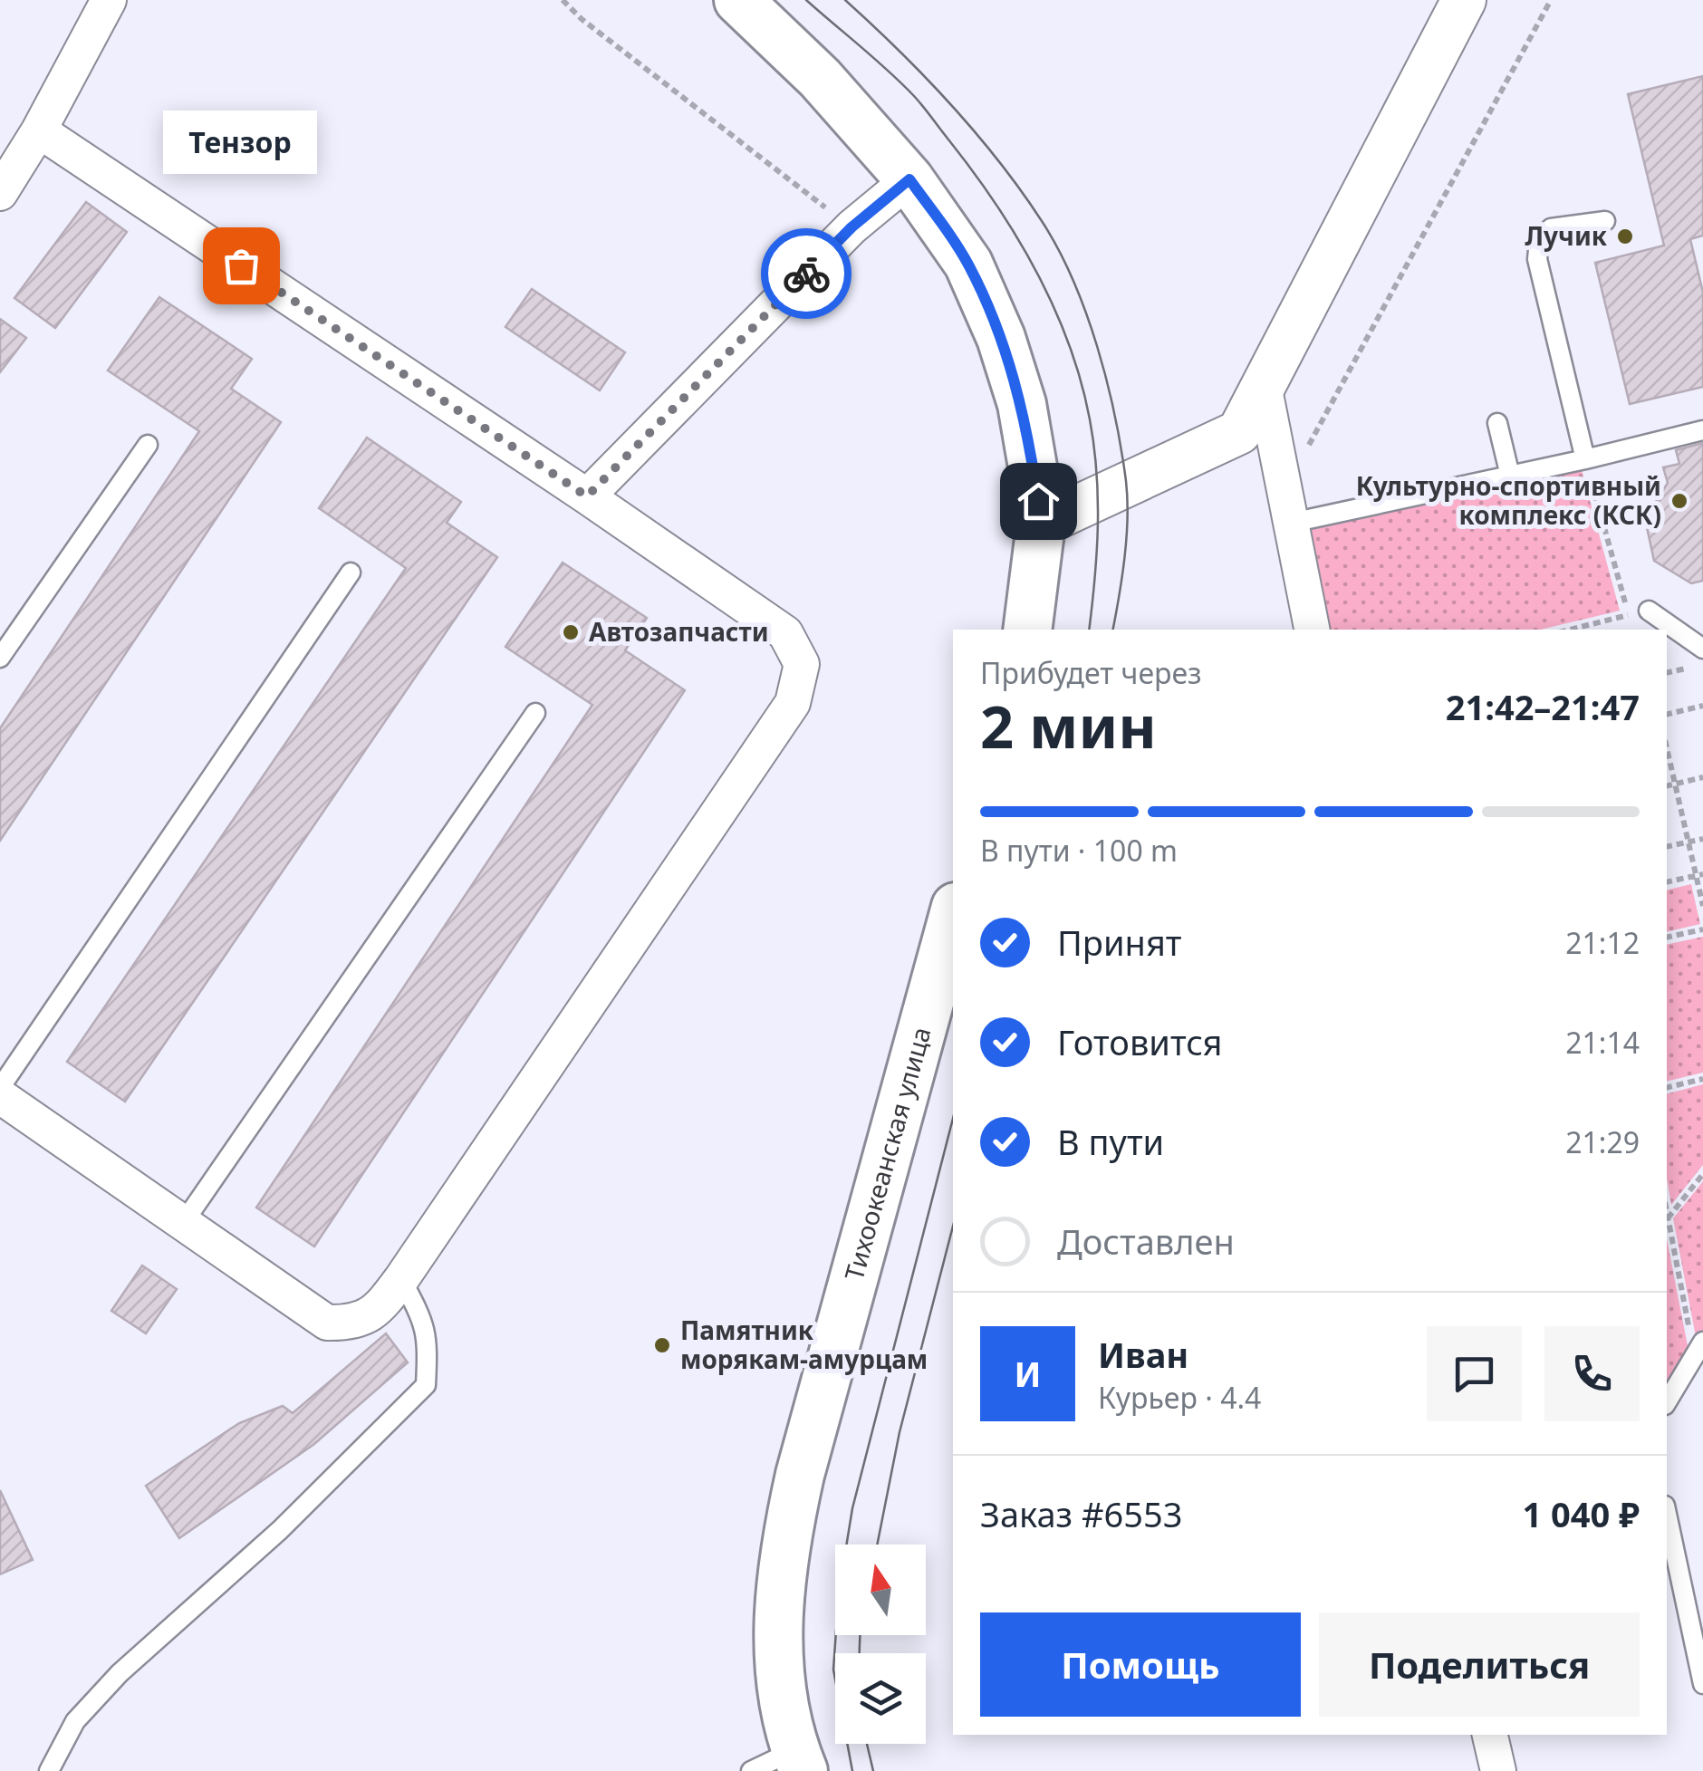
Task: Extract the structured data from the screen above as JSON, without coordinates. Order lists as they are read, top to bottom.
{
  "streets": {
    "main road": ["Тихоокеанская улица"]
  },
  "places": [
    "Лучик",
    "Тензор",
    "Культурно-спортивный комплекс (КСК)",
    "Автозапчасти",
    "Памятник морякам-амурцам"
  ],
  "north": "top",
  "page": {
    "bubble": "Тензор",
    "heading": ["2 мин", "Прибудет через", "21:42–21:47"],
    "panel": [
      "Иван",
      "Курьер · 4.4",
      "Заказ #6553",
      "1 040 ₽"
    ],
    "bar": "В пути · 100 m",
    "list": [
      ["Принят", "21:12"],
      ["Готовится", "21:14"],
      ["В пути", "21:29"],
      "Доставлен"
    ],
    "round": "И",
    "buttons": ["Помощь", "Поделиться"]
  }
}
